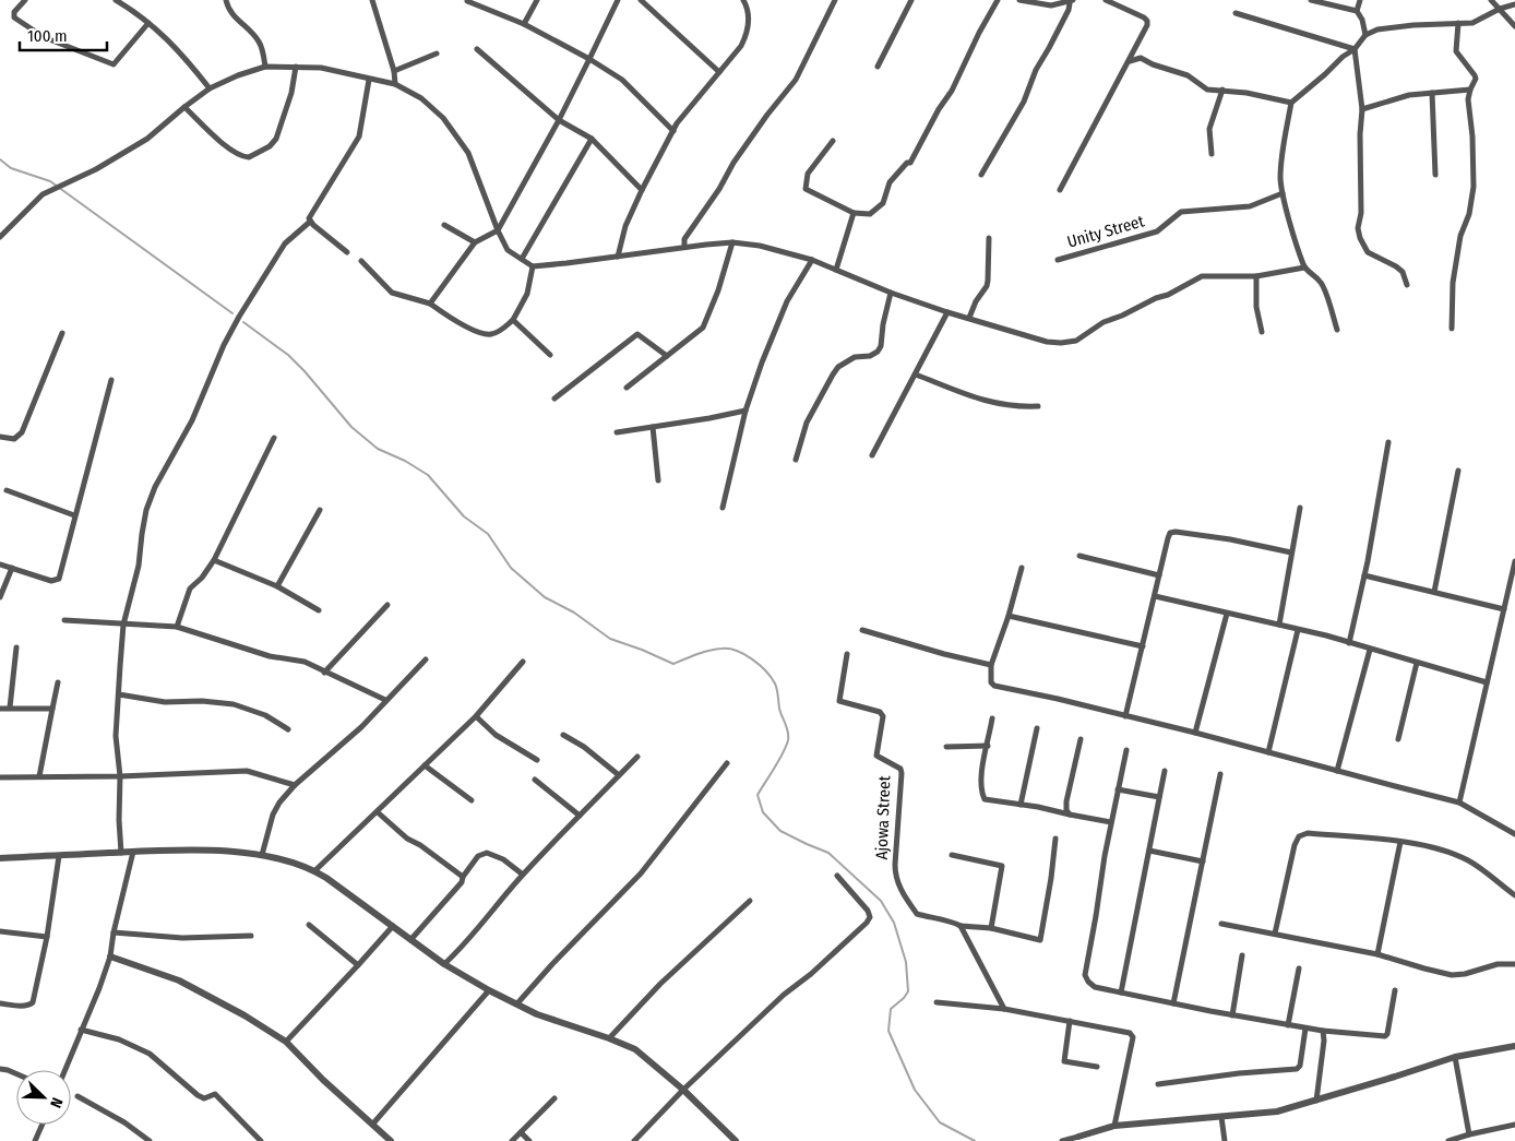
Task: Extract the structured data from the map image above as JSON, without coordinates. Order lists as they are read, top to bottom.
{
  "streets": {
    "street": ["Unity Street", "Ajowa Street"]
  },
  "scale_bar": "100 m",
  "north": "bottom right"
}
